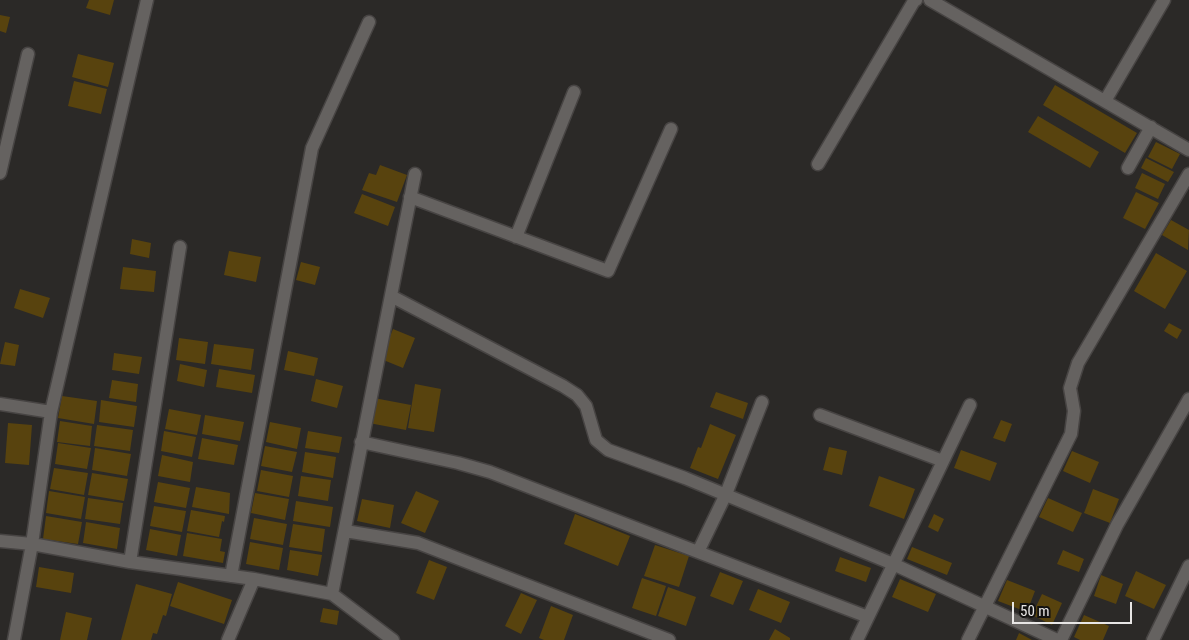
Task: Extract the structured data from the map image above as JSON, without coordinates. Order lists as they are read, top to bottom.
{
  "scale_bar": "50 m"
}
